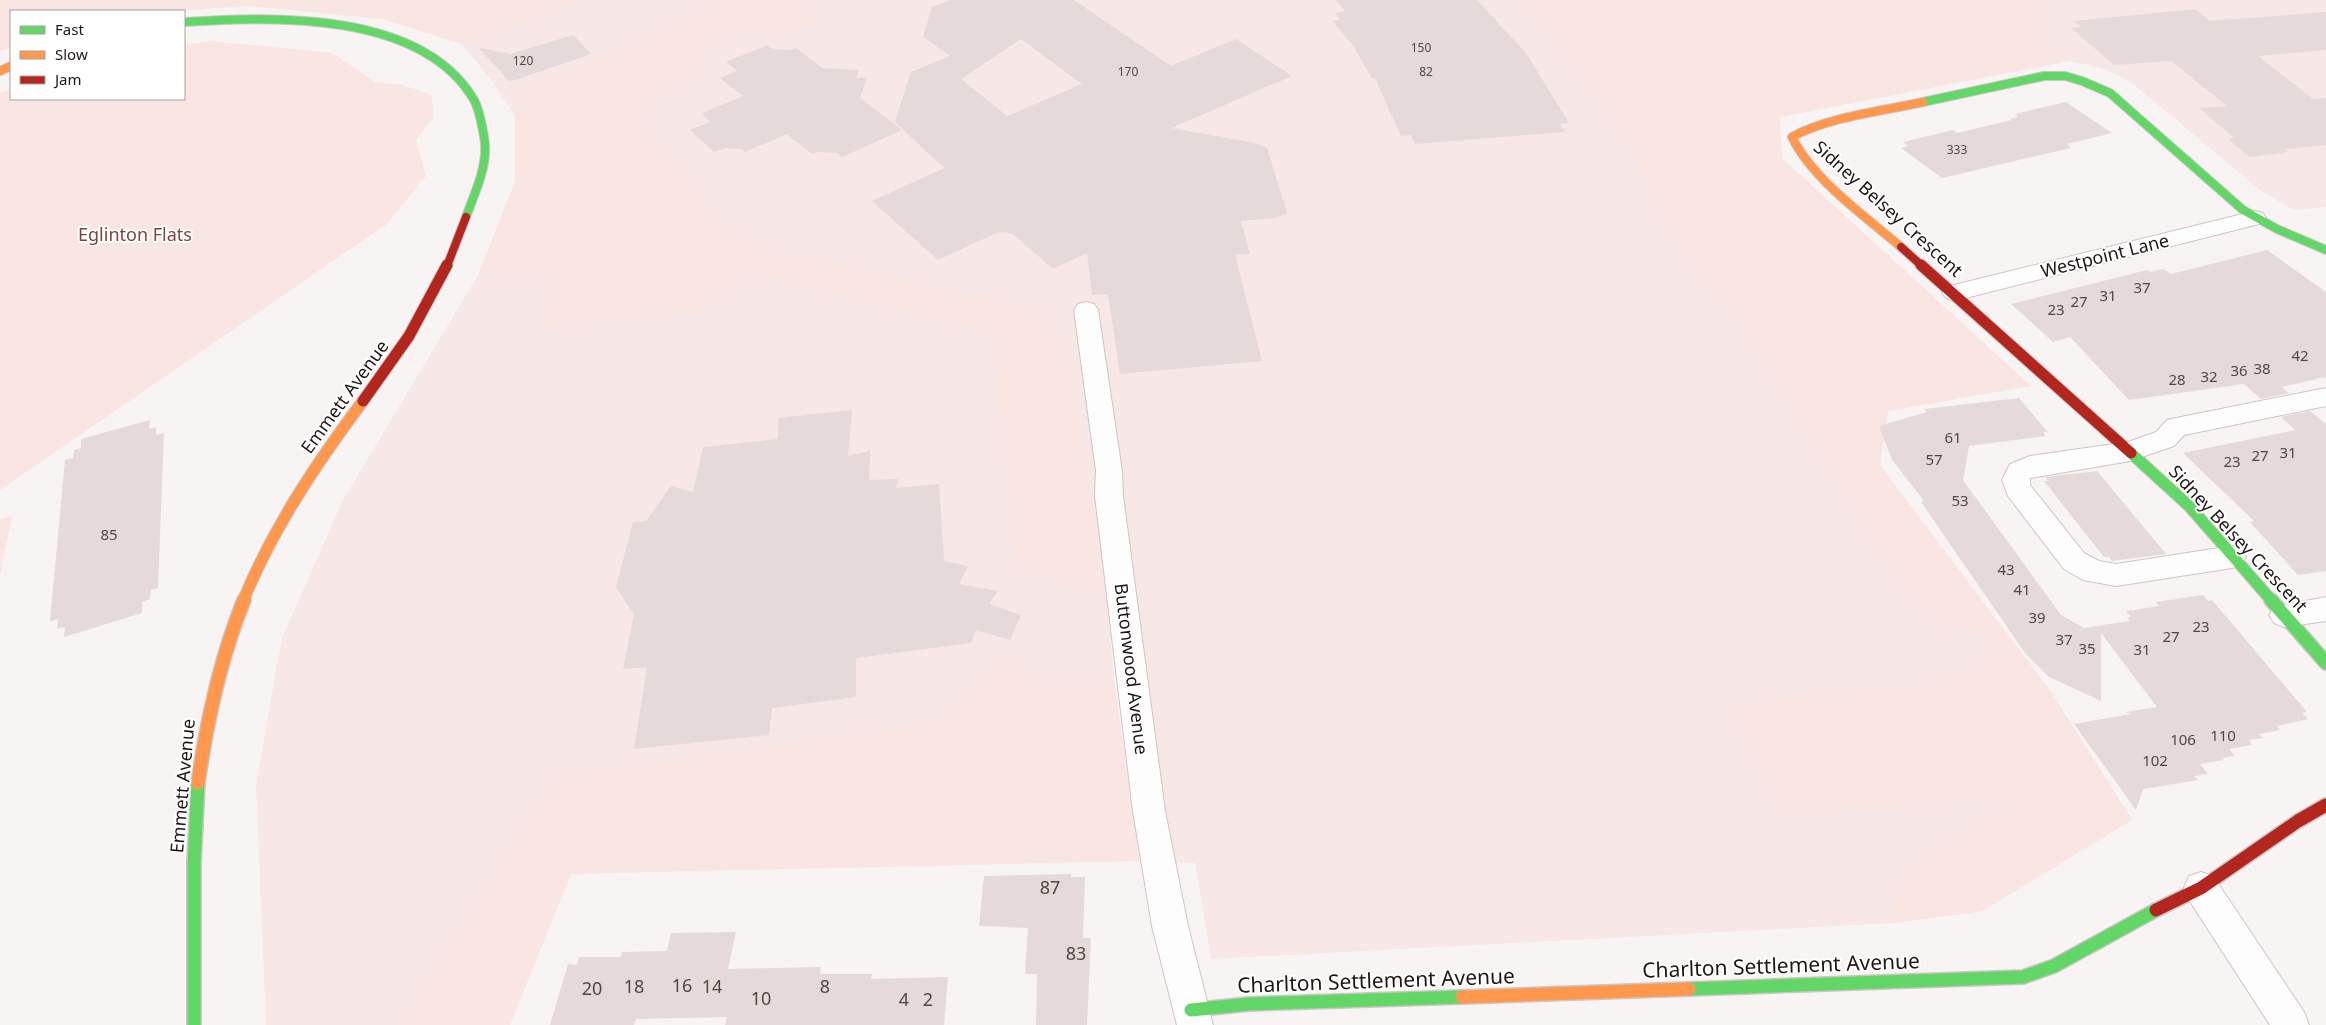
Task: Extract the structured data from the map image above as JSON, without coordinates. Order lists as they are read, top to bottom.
{
  "streets": {
    "street": [
      "Sidney Belsey Crescent",
      "Westpoint Lane",
      "Emmett Avenue",
      "Buttonwood Avenue",
      "Charlton Settlement Avenue"
    ]
  },
  "crossings": [
    ["Sidney Belsey Crescent", "Westpoint Lane"],
    ["Buttonwood Avenue", "Charlton Settlement Avenue"]
  ],
  "parks": ["Eglinton Flats"],
  "house_numbers": [
    "150",
    "120",
    "170",
    "82",
    "333",
    "37",
    "31",
    "27",
    "23",
    "42",
    "38",
    "36",
    "32",
    "28",
    "61",
    "31",
    "27",
    "57",
    "23",
    "53",
    "85",
    "43",
    "41",
    "39",
    "23",
    "27",
    "37",
    "35",
    "31",
    "110",
    "106",
    "102",
    "87",
    "83",
    "16",
    "18",
    "14",
    "8",
    "20",
    "10",
    "4",
    "2"
  ],
  "legend": ["Fast", "Slow", "Jam"]
}
